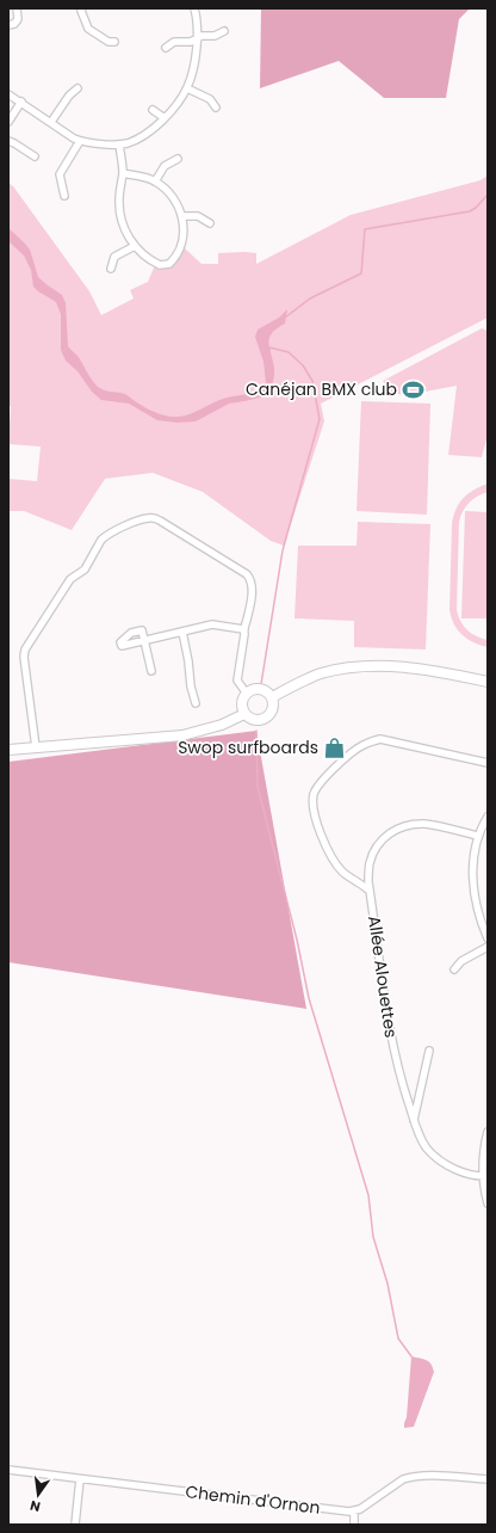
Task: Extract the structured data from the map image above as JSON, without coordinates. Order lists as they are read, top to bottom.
{
  "streets": {
    "street": ["Allée Alouettes", "Chemin d'Ornon"]
  },
  "places": {
    "sports": ["Canéjan BMX club"],
    "shop": ["Swop surfboards"]
  },
  "north": "bottom"
}
